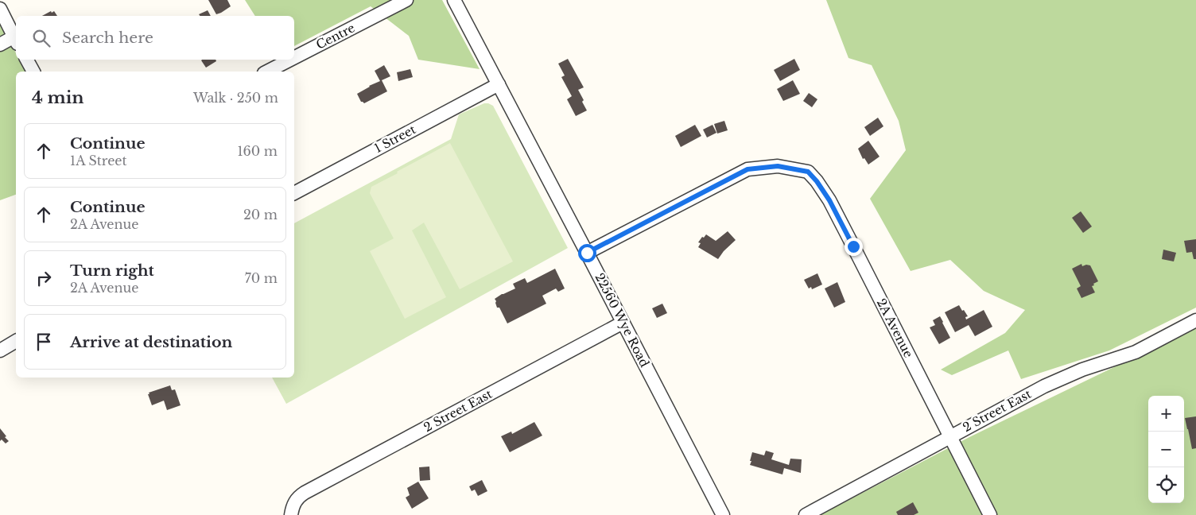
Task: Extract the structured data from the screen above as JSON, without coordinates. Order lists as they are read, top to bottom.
{
  "streets": {
    "street": [
      "Centre",
      "1 Street",
      "22560 Wye Road",
      "2A Avenue",
      "2 Street East"
    ]
  },
  "crossings": [
    ["1 Street", "22560 Wye Road"],
    ["22560 Wye Road", "2A Avenue"],
    ["22560 Wye Road", "2 Street East"],
    ["2A Avenue", "2 Street East"]
  ],
  "page": {
    "search": "Search here",
    "heading": ["4 min", "Walk · 250 m"],
    "list": [
      ["Continue", "1A Street", "160 m"],
      ["Continue", "2A Avenue", "20 m"],
      ["Turn right", "2A Avenue", "70 m"],
      "Arrive at destination"
    ],
    "map_buttons": ["+", "−"]
  }
}
